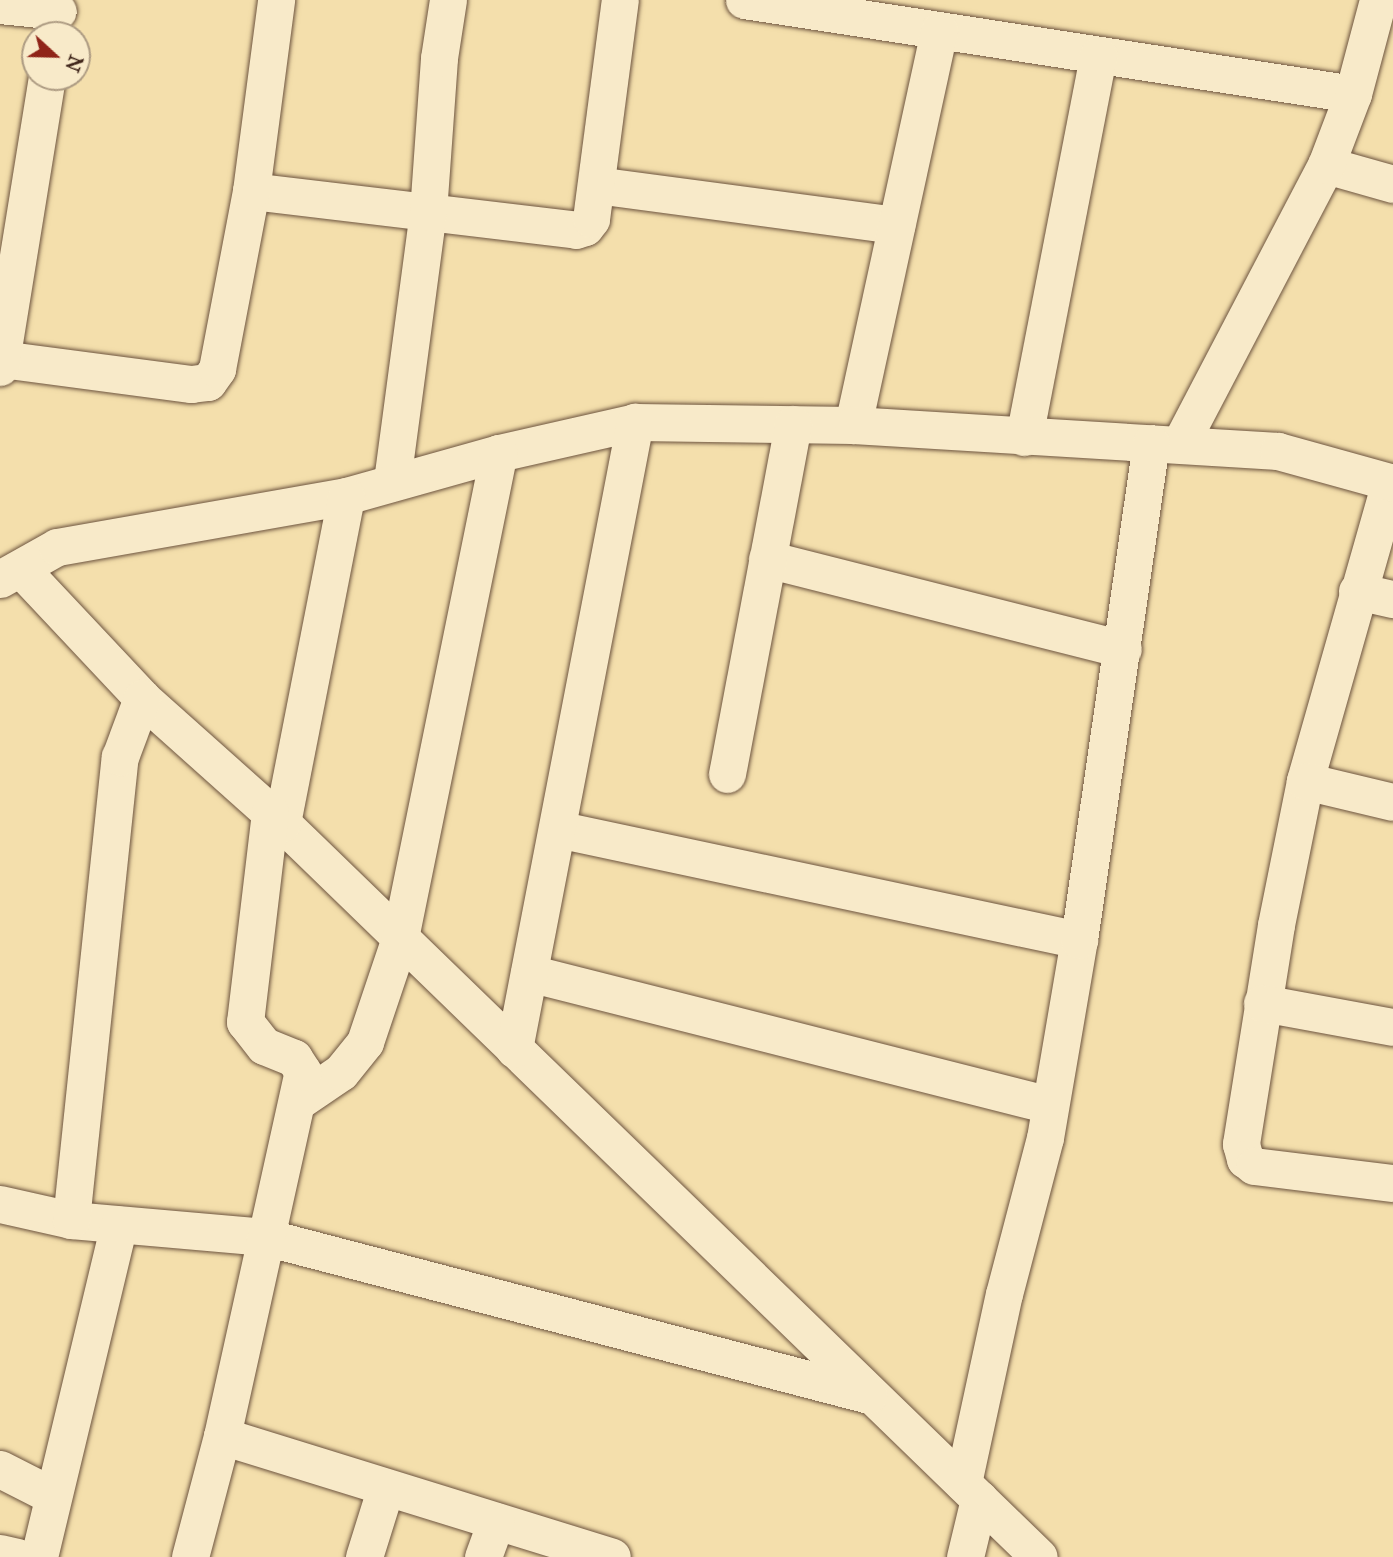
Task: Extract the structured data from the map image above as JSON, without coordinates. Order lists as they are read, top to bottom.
{
  "north": "right"
}
